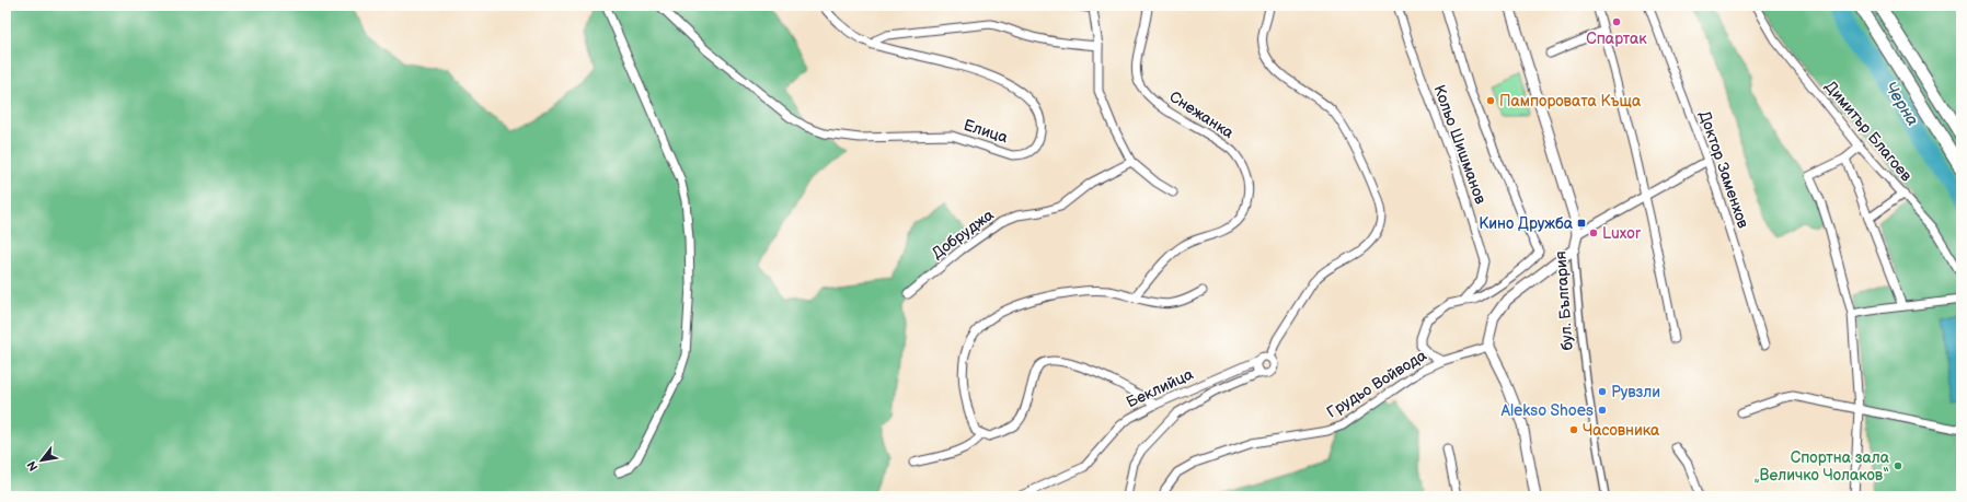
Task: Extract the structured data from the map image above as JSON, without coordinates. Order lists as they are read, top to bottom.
{
  "streets": {
    "street": [
      "Снежанка",
      "Елица",
      "Димитър Благоев",
      "Кольо Шишманов",
      "Доктор Заменхов",
      "Добруджа",
      "бул. България",
      "Грудьо Войвода",
      "Беклийца"
    ]
  },
  "crossings": [
    ["Кольо Шишманов", "Грудьо Войвода"]
  ],
  "water": ["Черна"],
  "places": {
    "other": [
      "Спартак",
      "Пампоровата Къща",
      "Luxor",
      "Рувзли",
      "Alekso Shoes",
      "Часовника",
      "Спортна зала „Величко Чолаков“"
    ],
    "transit": ["Кино Дружба"]
  },
  "north": "bottom left"
}
